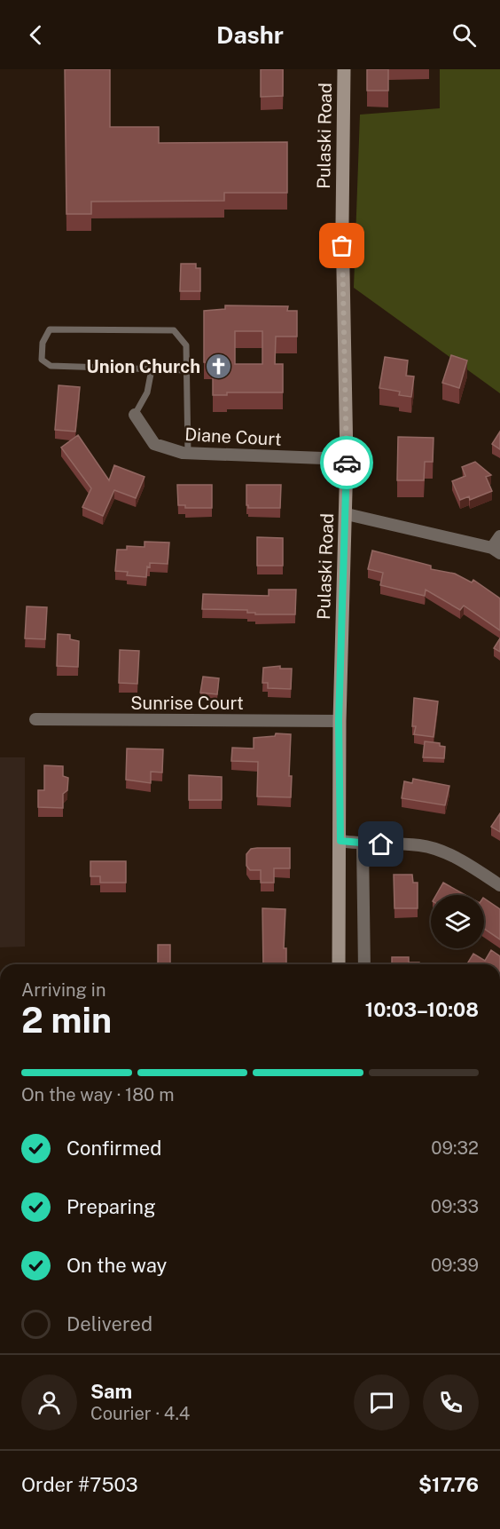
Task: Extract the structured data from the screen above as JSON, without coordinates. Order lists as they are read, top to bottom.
{
  "streets": {
    "main road": ["Pulaski Road"],
    "street": ["Diane Court", "Sunrise Court"]
  },
  "crossings": [
    ["Pulaski Road", "Diane Court"],
    ["Pulaski Road", "Sunrise Court"]
  ],
  "places": {
    "church": ["Union Church"]
  },
  "page": {
    "header": "Dashr",
    "heading": ["2 min", "Arriving in", "10:03–10:08"],
    "panel": [
      "Sam",
      "Courier · 4.4",
      "Order #7503",
      "$17.76"
    ],
    "bar": "On the way · 180 m",
    "list": [
      ["Confirmed", "09:32"],
      ["Preparing", "09:33"],
      ["On the way", "09:39"],
      "Delivered"
    ]
  }
}
